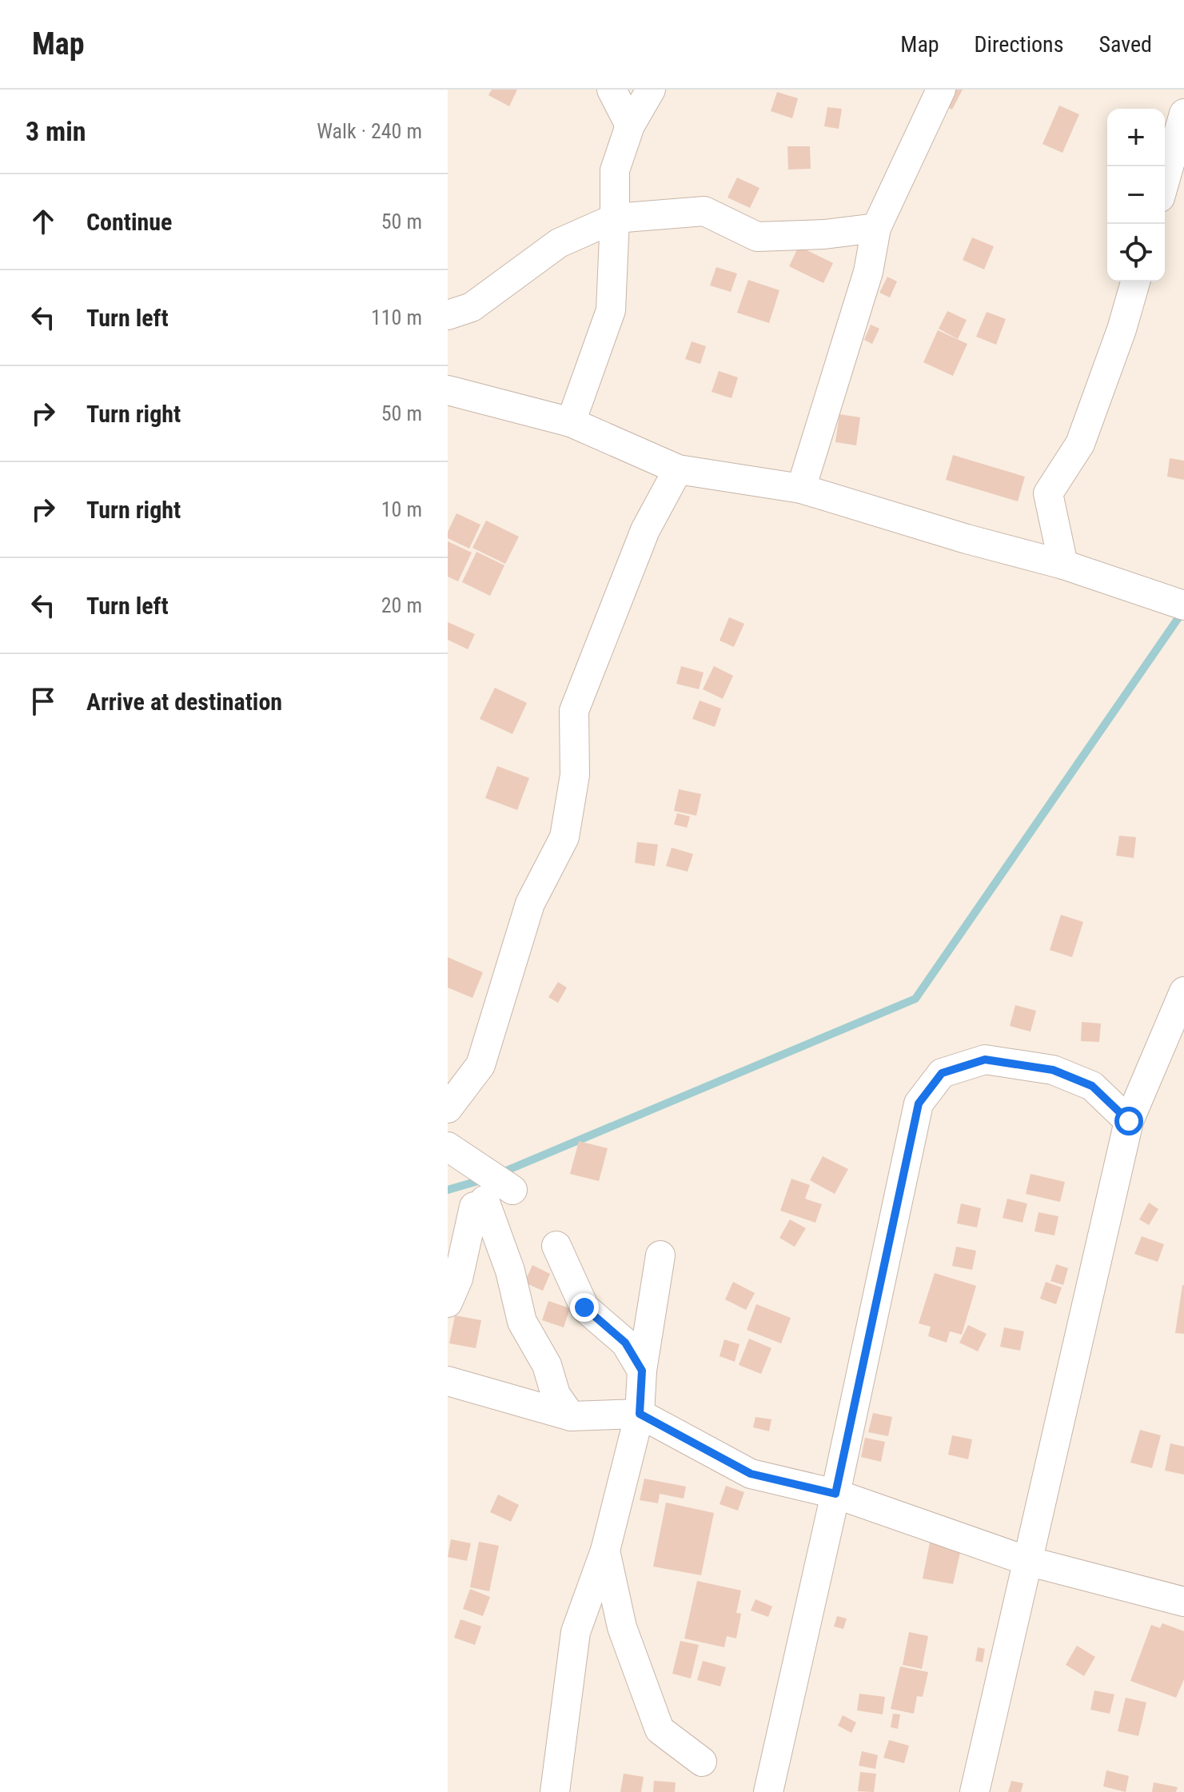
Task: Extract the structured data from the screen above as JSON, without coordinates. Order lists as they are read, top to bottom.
{
  "page": {
    "header": "Map",
    "nav": ["Map", "Directions", "Saved"],
    "heading": ["3 min", "Walk · 240 m"],
    "map_buttons": ["+", "−"],
    "list": [
      ["Continue", "50 m"],
      ["Turn left", "110 m"],
      ["Turn right", "50 m"],
      ["Turn right", "10 m"],
      ["Turn left", "20 m"],
      "Arrive at destination"
    ]
  }
}
